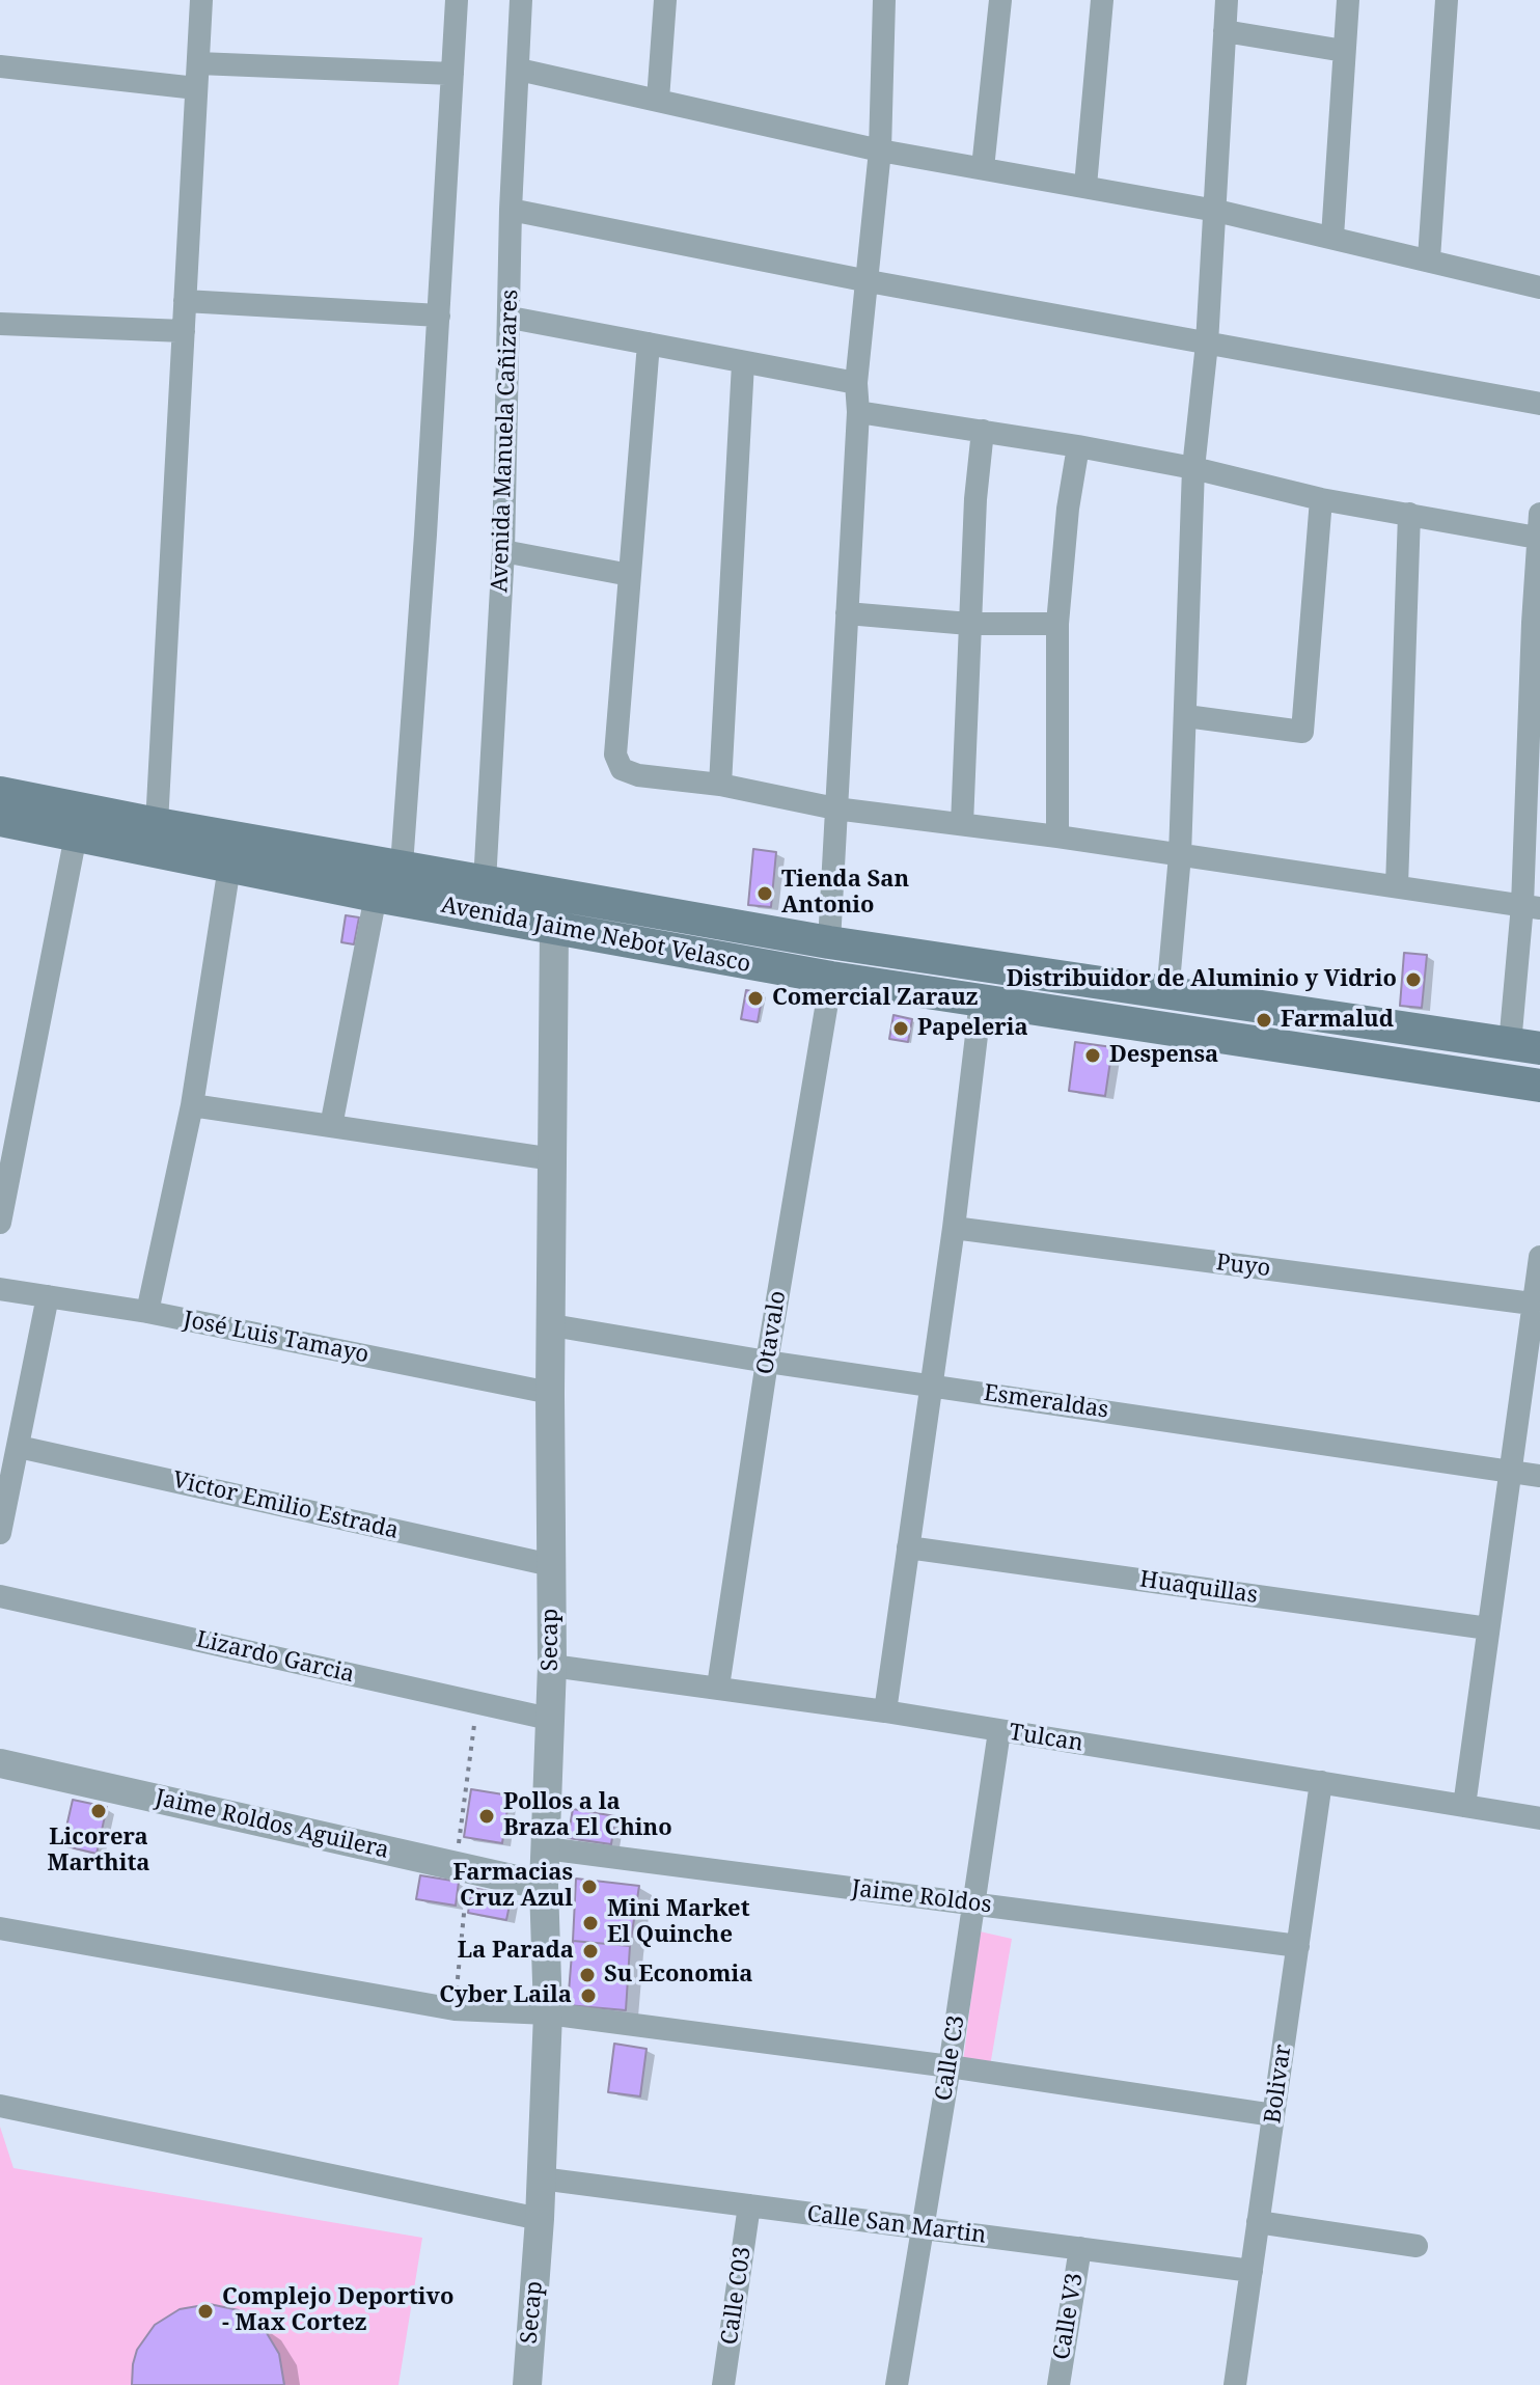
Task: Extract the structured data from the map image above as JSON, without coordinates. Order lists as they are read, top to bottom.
{
  "streets": {
    "main road": ["Avenida Jaime Nebot Velasco"],
    "street": [
      "Avenida Manuela Cañizares",
      "Puyo",
      "Otavalo",
      "José Luis Tamayo",
      "Esmeraldas",
      "Victor Emilio Estrada",
      "Huaquillas",
      "Secap",
      "Lizardo Garcia",
      "Tulcan",
      "Jaime Roldos Aguilera",
      "Jaime Roldos",
      "Calle C3",
      "Bolivar",
      "Calle San Martin",
      "Calle C03",
      "Calle V3"
    ]
  },
  "crossings": [
    ["Avenida Manuela Cañizares", "Avenida Jaime Nebot Velasco"],
    ["Avenida Jaime Nebot Velasco", "Otavalo"],
    ["Avenida Jaime Nebot Velasco", "Secap"],
    ["Otavalo", "Esmeraldas"],
    ["Otavalo", "Tulcan"],
    ["José Luis Tamayo", "Secap"],
    ["Esmeraldas", "Secap"],
    ["Victor Emilio Estrada", "Secap"],
    ["Secap", "Lizardo Garcia"],
    ["Secap", "Tulcan"],
    ["Secap", "Jaime Roldos Aguilera"],
    ["Secap", "Jaime Roldos"],
    ["Secap", "Calle San Martin"],
    ["Tulcan", "Calle C3"],
    ["Tulcan", "Bolivar"],
    ["Jaime Roldos", "Calle C3"],
    ["Jaime Roldos", "Bolivar"],
    ["Calle C3", "Calle San Martin"],
    ["Bolivar", "Calle San Martin"],
    ["Calle San Martin", "Calle C03"],
    ["Calle San Martin", "Calle V3"]
  ],
  "places": [
    "Tienda San Antonio",
    "Distribuidor de Aluminio y Vidrio",
    "Comercial Zarauz",
    "Farmalud",
    "Papeleria",
    "Despensa",
    "Licorera Marthita",
    "Pollos a la Braza El Chino",
    "Farmacias Cruz Azul",
    "Mini Market El Quinche",
    "La Parada",
    "Su Economia",
    "Cyber Laila",
    "Complejo Deportivo - Max Cortez"
  ]
}
